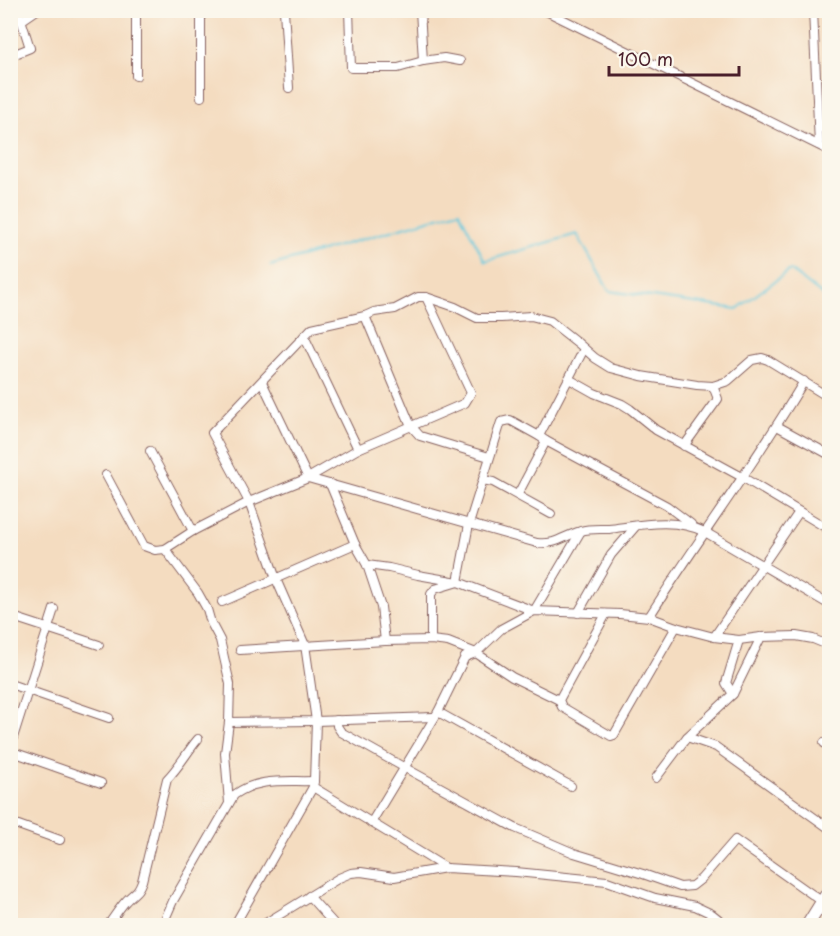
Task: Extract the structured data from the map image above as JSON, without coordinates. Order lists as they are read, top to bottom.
{
  "scale_bar": "100 m"
}
